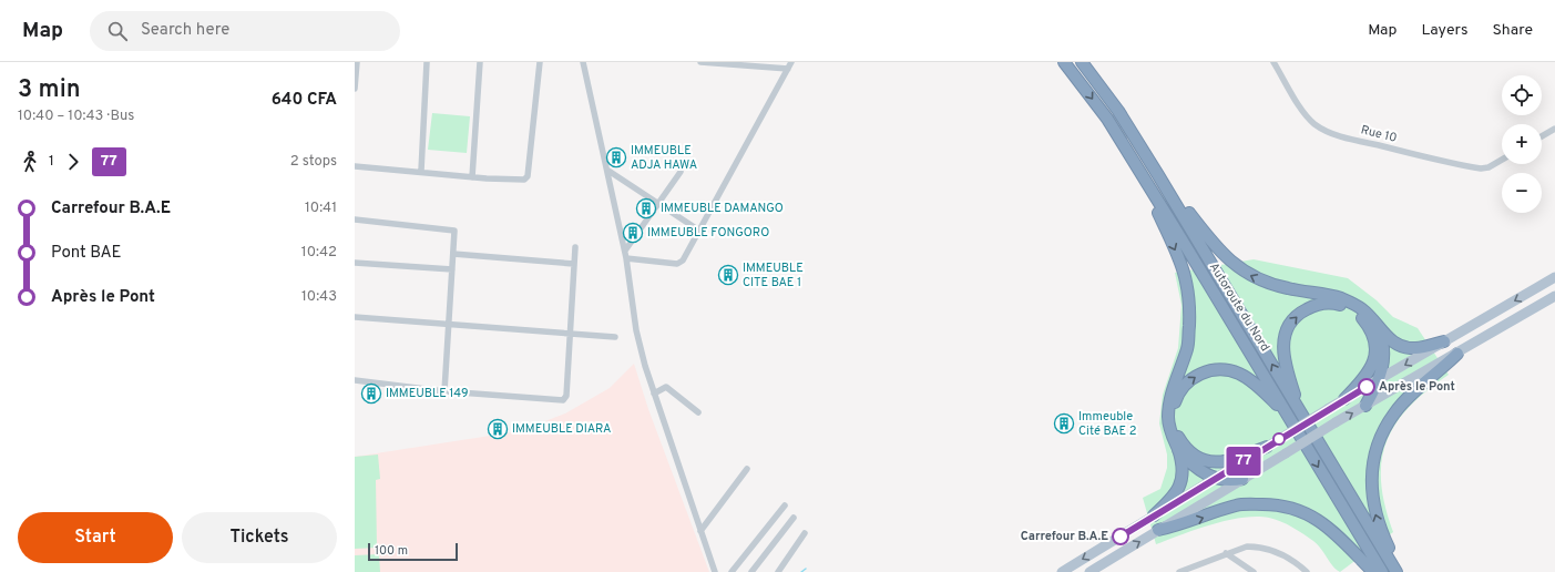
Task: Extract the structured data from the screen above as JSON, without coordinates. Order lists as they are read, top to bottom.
{
  "streets": {
    "highway": ["Autoroute du Nord"],
    "street": ["Rue 10"]
  },
  "places": {
    "building": [
      "IMMEUBLE ADJA HAWA",
      "IMMEUBLE DAMANGO",
      "IMMEUBLE FONGORO",
      "IMMEUBLE CITE BAE 1",
      "IMMEUBLE 149",
      "Immeuble Cité BAE 2",
      "IMMEUBLE DIARA"
    ],
    "other": ["Après le Pont", "Carrefour B.A.E"]
  },
  "lines": ["bus line 77"],
  "scale_bar": "100 m",
  "page": {
    "header": "Map",
    "search": "Search here",
    "nav": ["Map", "Layers", "Share"],
    "heading": ["3 min", "10:40 – 10:43 · Bus", "640 CFA"],
    "on_map": "77",
    "map_buttons": ["+", "−"],
    "legs": ["1", "77", "2 stops"],
    "list": [
      {
        "name": "Carrefour B.A.E",
        "value": "10:41"
      },
      {
        "name": "Pont BAE",
        "value": "10:42"
      },
      {
        "name": "Après le Pont",
        "value": "10:43"
      }
    ],
    "buttons": ["Start", "Tickets"],
    "scale": "100 m"
  }
}
